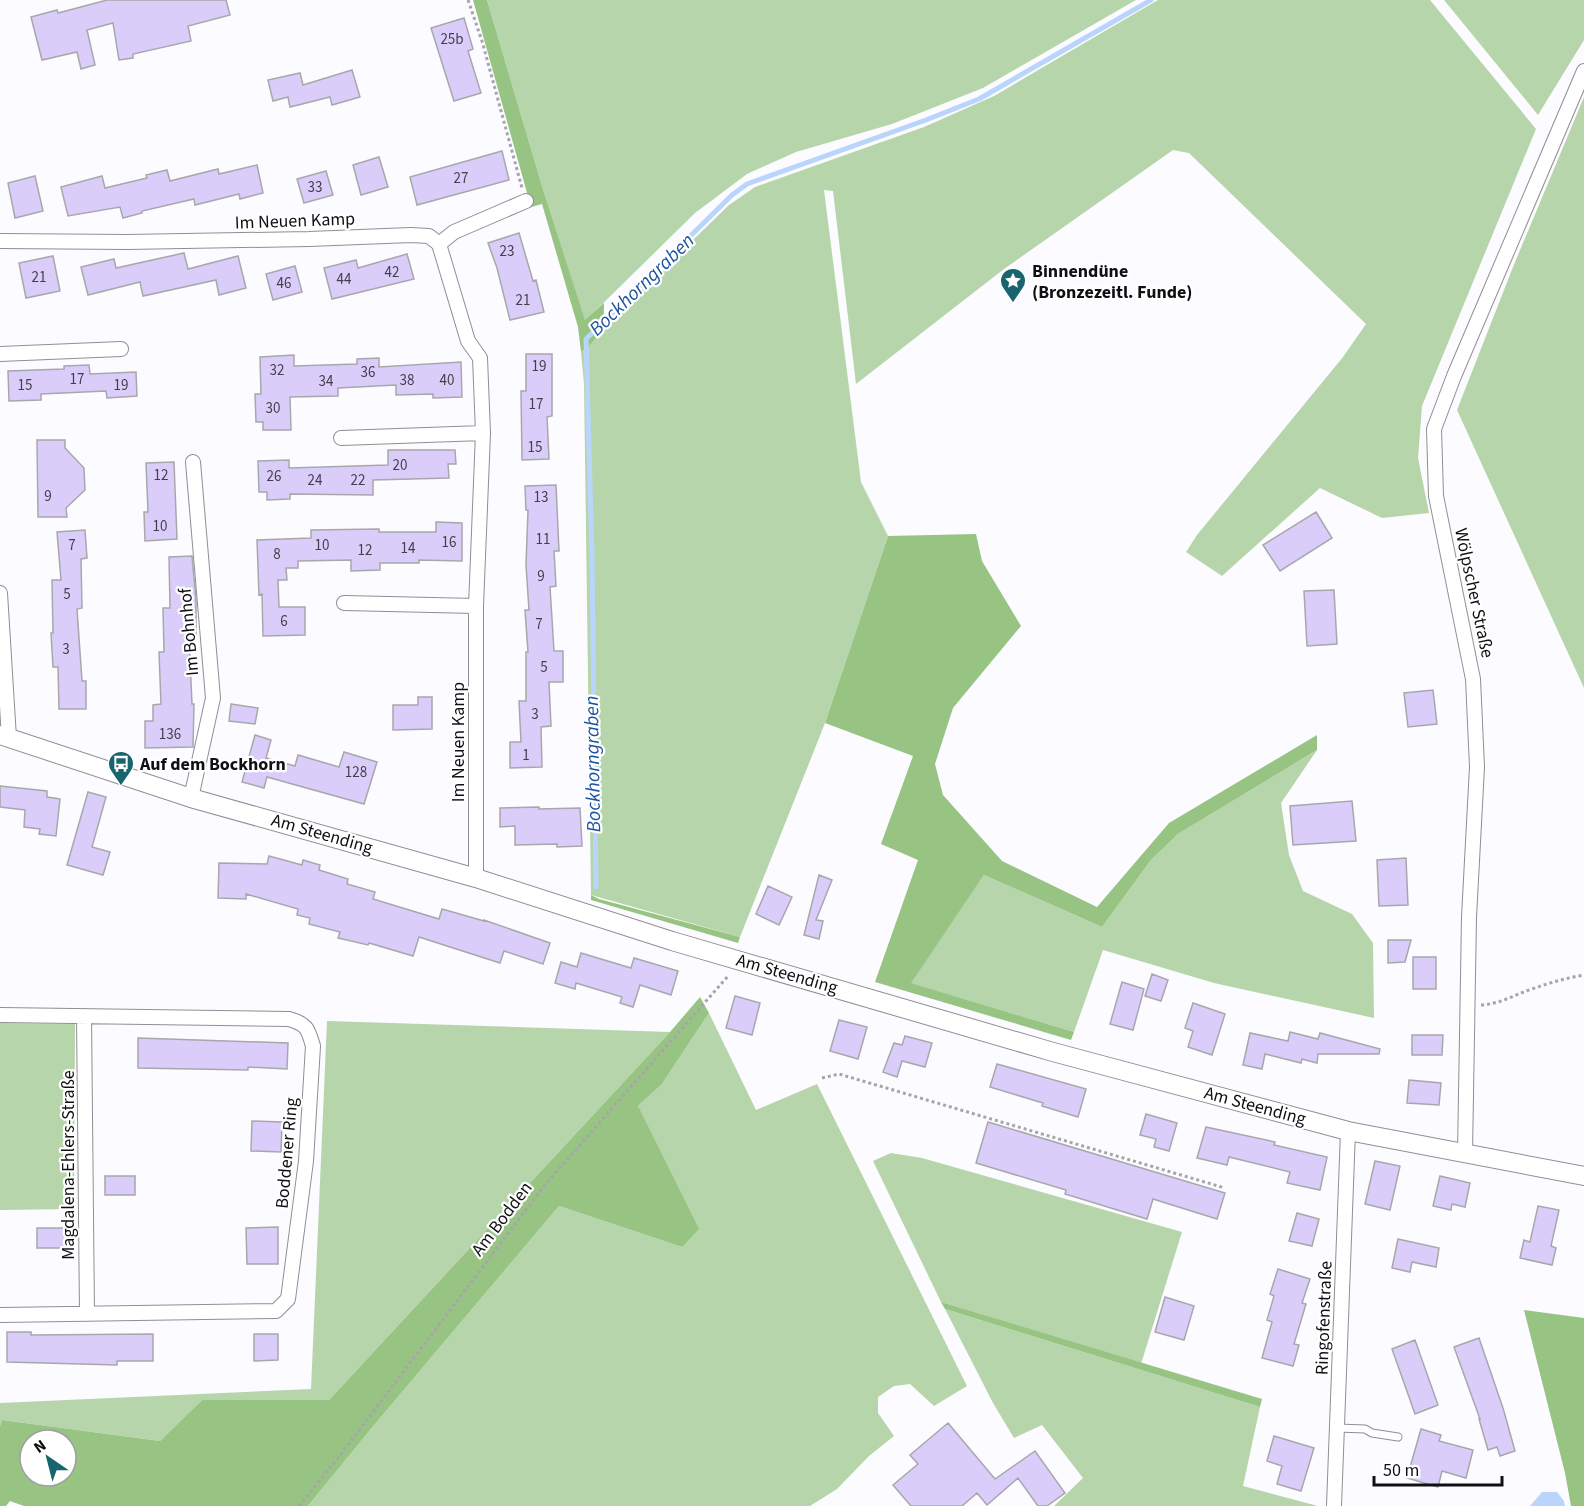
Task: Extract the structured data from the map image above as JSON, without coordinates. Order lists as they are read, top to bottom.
{
  "streets": {
    "street": [
      "Im Neuen Kamp",
      "Wölpscher Straße",
      "Im Bohnhof",
      "Am Steending",
      "Boddener Ring",
      "Magdalena-Ehlers-Straße",
      "Ringofenstraße"
    ],
    "path": ["Am Bodden"]
  },
  "crossings": [
    ["Im Neuen Kamp", "Am Steending"],
    ["Wölpscher Straße", "Am Steending"],
    ["Im Bohnhof", "Am Steending"],
    ["Am Steending", "Am Bodden"],
    ["Am Steending", "Ringofenstraße"],
    ["Boddener Ring", "Magdalena-Ehlers-Straße"]
  ],
  "water": ["Bockhorngraben"],
  "places": {
    "place": ["Binnendüne (Bronzezeitl. Funde)"],
    "bus stop": ["Auf dem Bockhorn"]
  },
  "house_numbers": [
    "25b",
    "27",
    "33",
    "23",
    "42",
    "21",
    "44",
    "46",
    "21",
    "19",
    "32",
    "36",
    "17",
    "38",
    "40",
    "34",
    "15",
    "19",
    "17",
    "30",
    "15",
    "20",
    "12",
    "26",
    "24",
    "22",
    "9",
    "13",
    "10",
    "11",
    "16",
    "7",
    "10",
    "14",
    "12",
    "8",
    "9",
    "5",
    "6",
    "7",
    "3",
    "5",
    "3",
    "136",
    "1",
    "128"
  ],
  "scale_bar": "50 m",
  "north": "top left"
}
